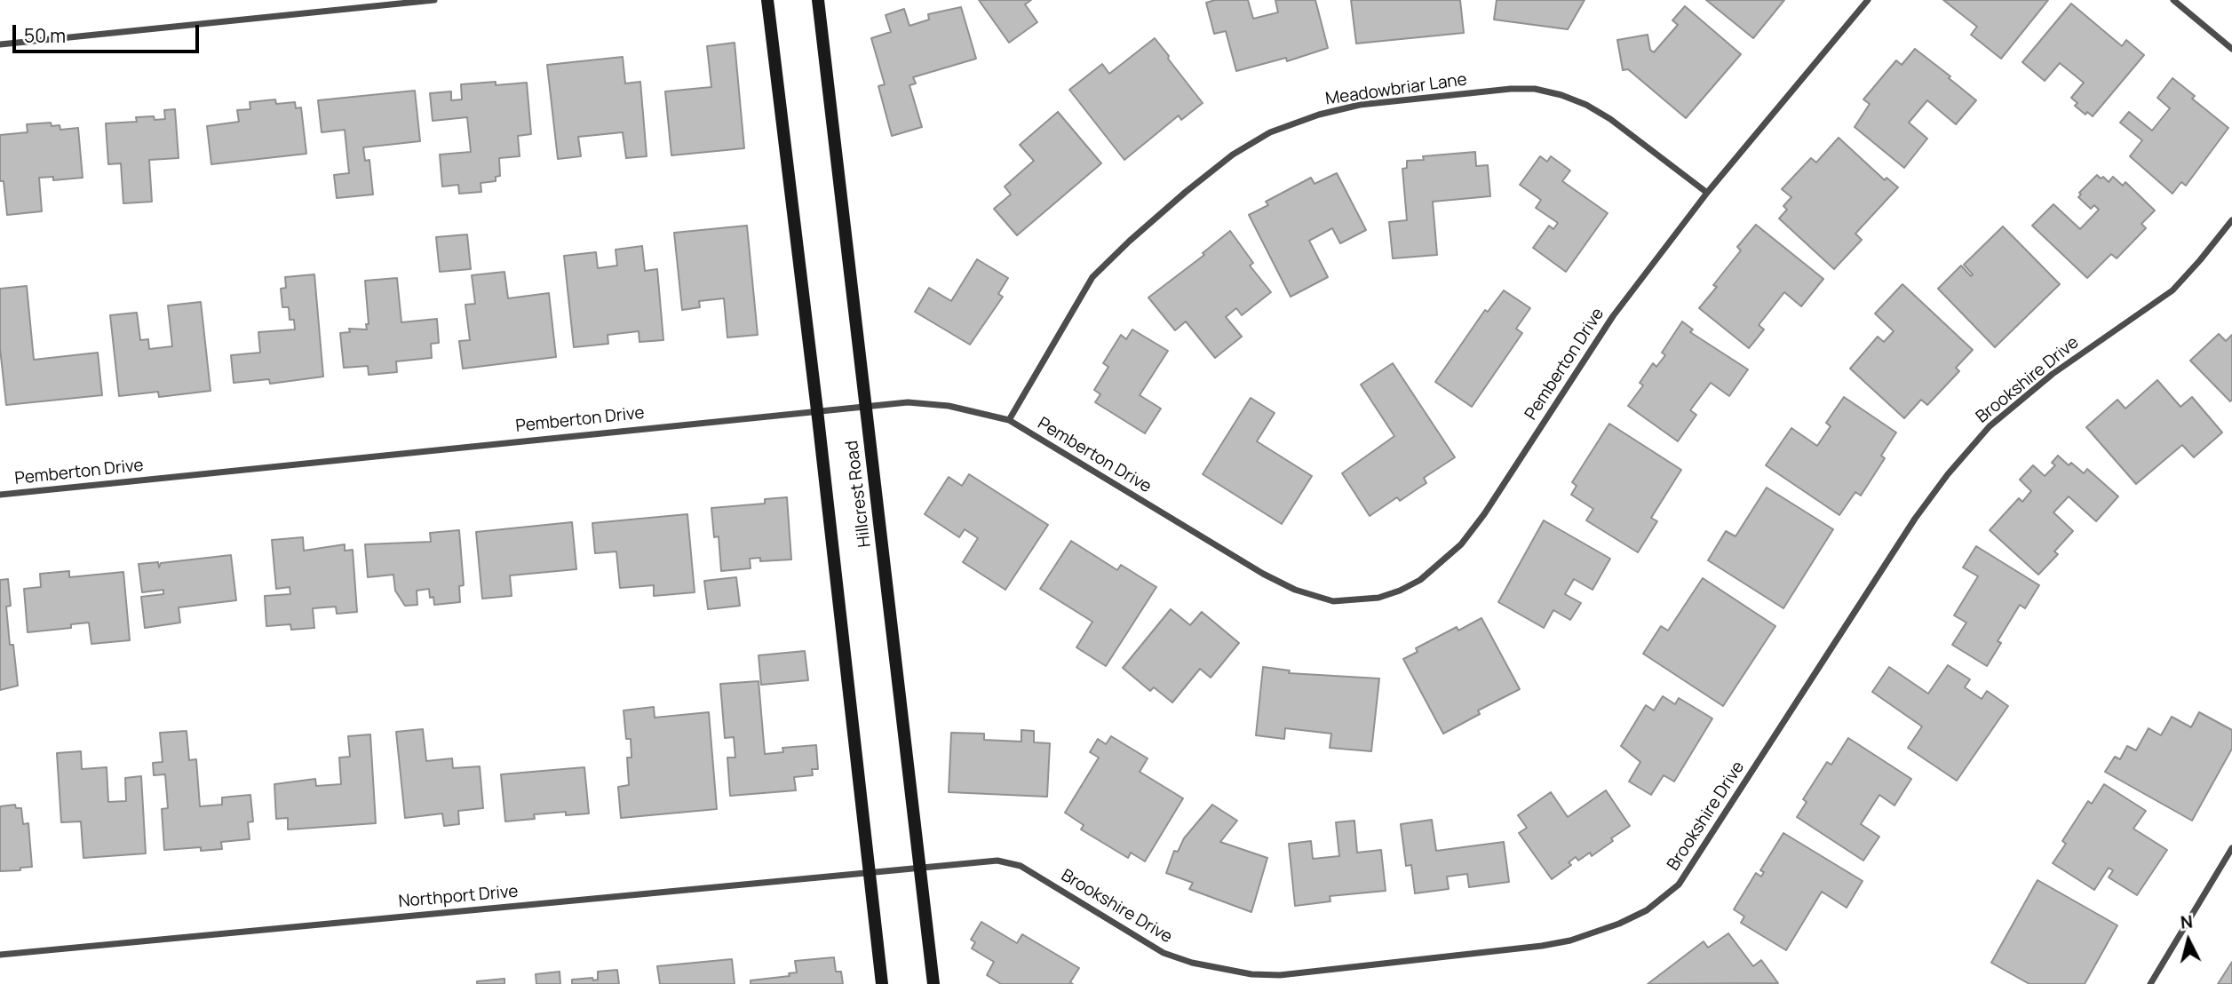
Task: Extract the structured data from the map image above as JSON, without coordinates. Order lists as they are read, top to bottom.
{
  "streets": {
    "main road": ["Hillcrest Road"],
    "street": [
      "Meadowbriar Lane",
      "Pemberton Drive",
      "Brookshire Drive",
      "Northport Drive"
    ]
  },
  "crossings": [
    ["Meadowbriar Lane", "Pemberton Drive"],
    ["Pemberton Drive", "Hillcrest Road"],
    ["Brookshire Drive", "Hillcrest Road"],
    ["Brookshire Drive", "Northport Drive"],
    ["Hillcrest Road", "Northport Drive"]
  ],
  "scale_bar": "50 m",
  "north": "top"
}
